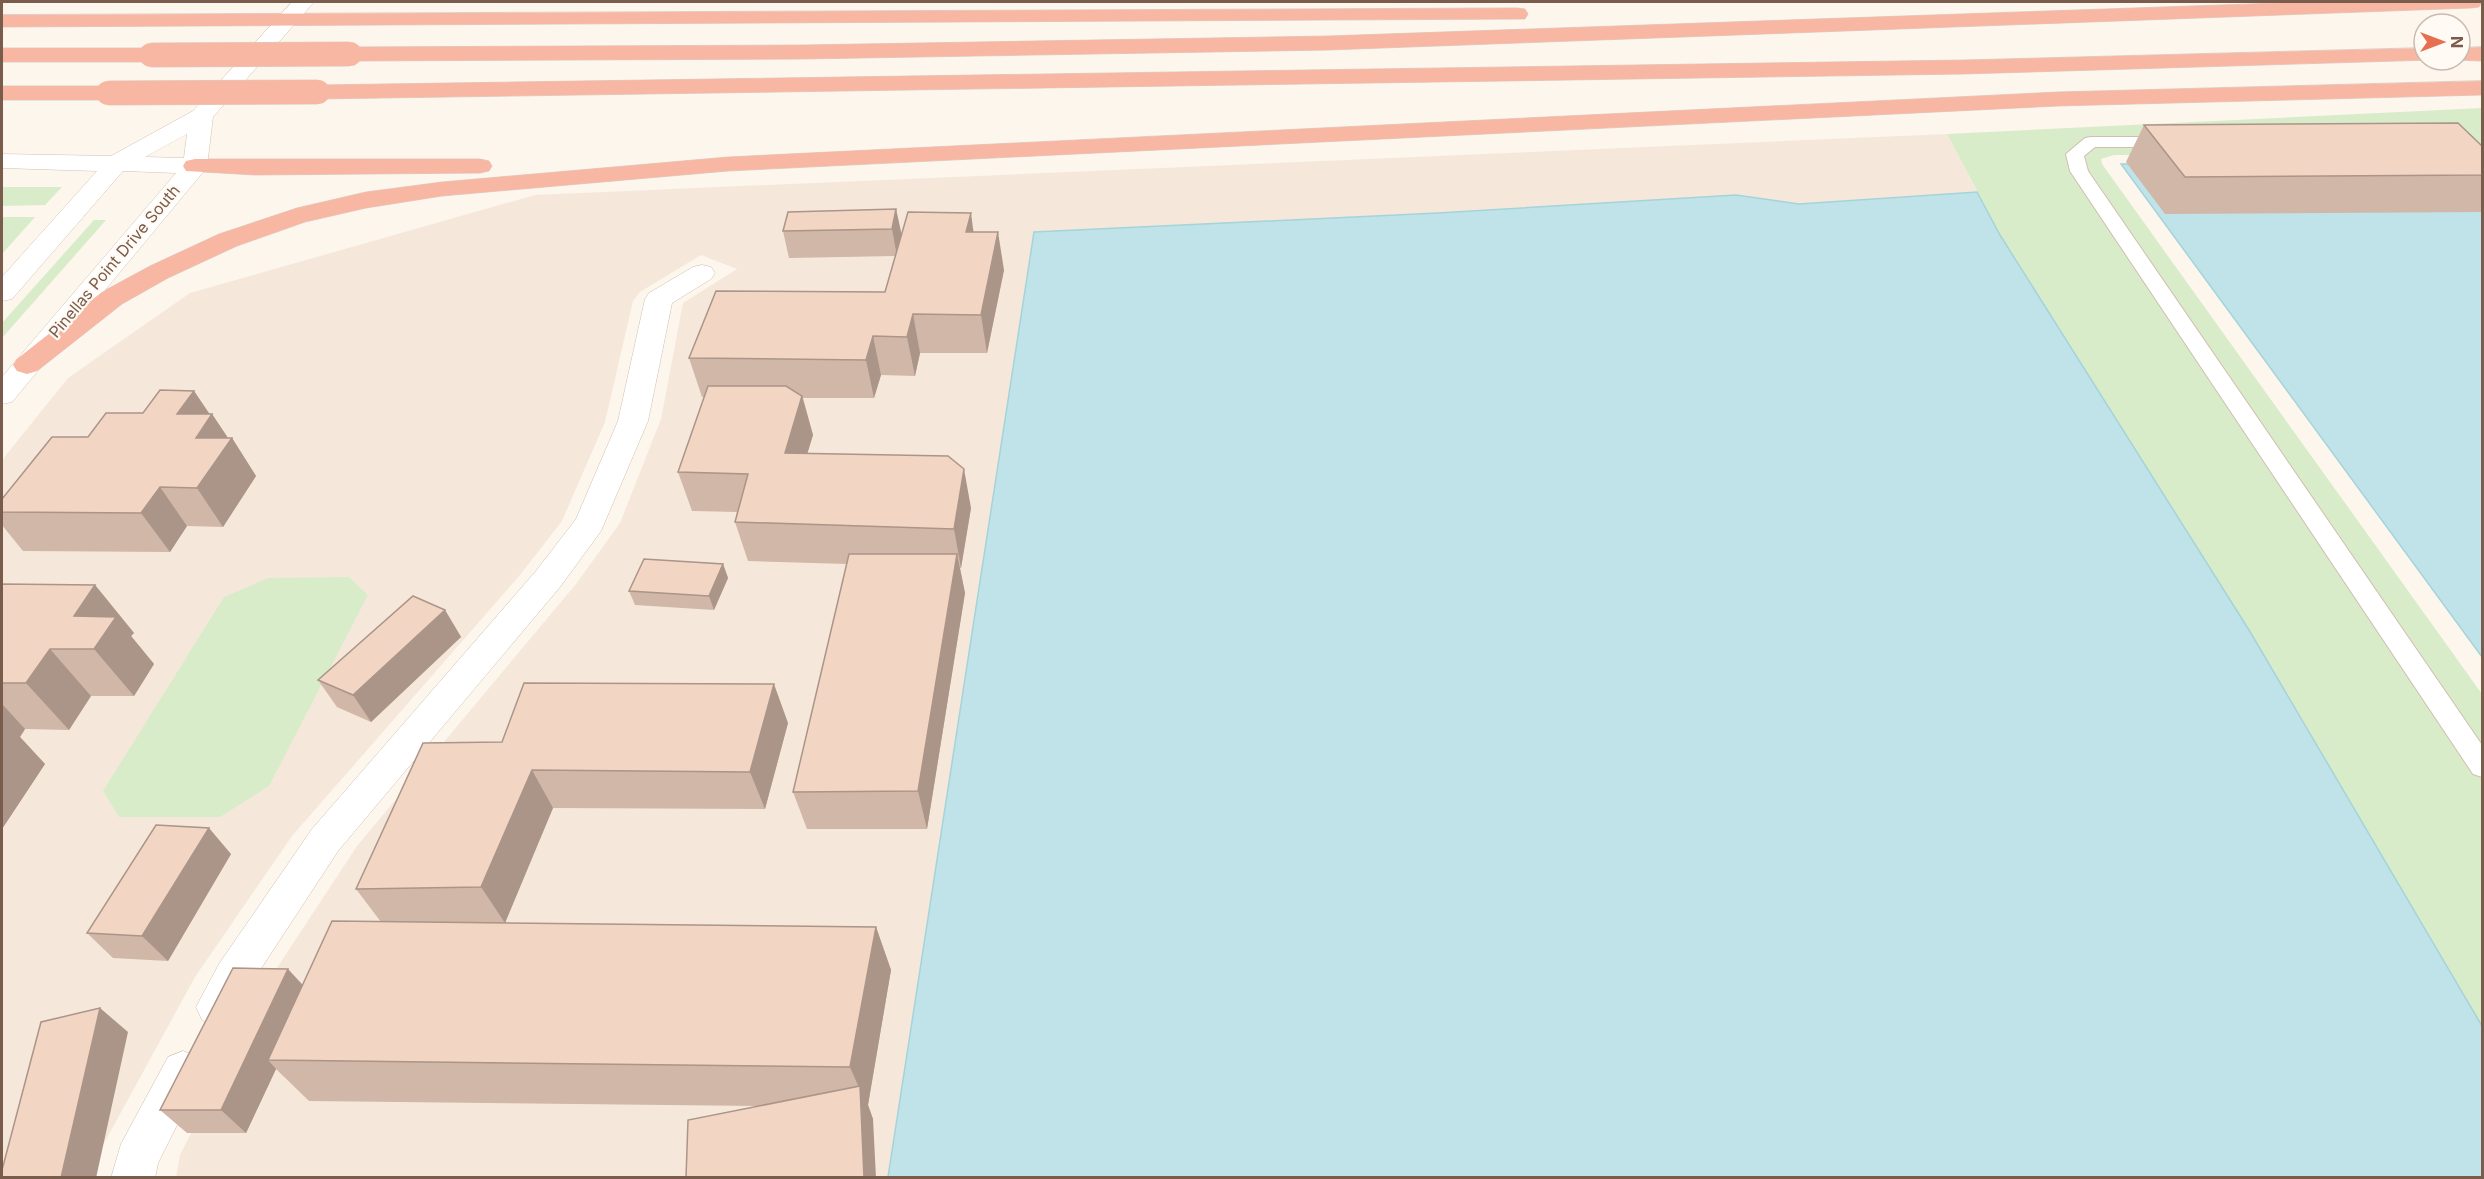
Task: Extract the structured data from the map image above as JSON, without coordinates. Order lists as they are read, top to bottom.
{
  "streets": {
    "street": ["Pinellas Point Drive South"]
  },
  "north": "right"
}
